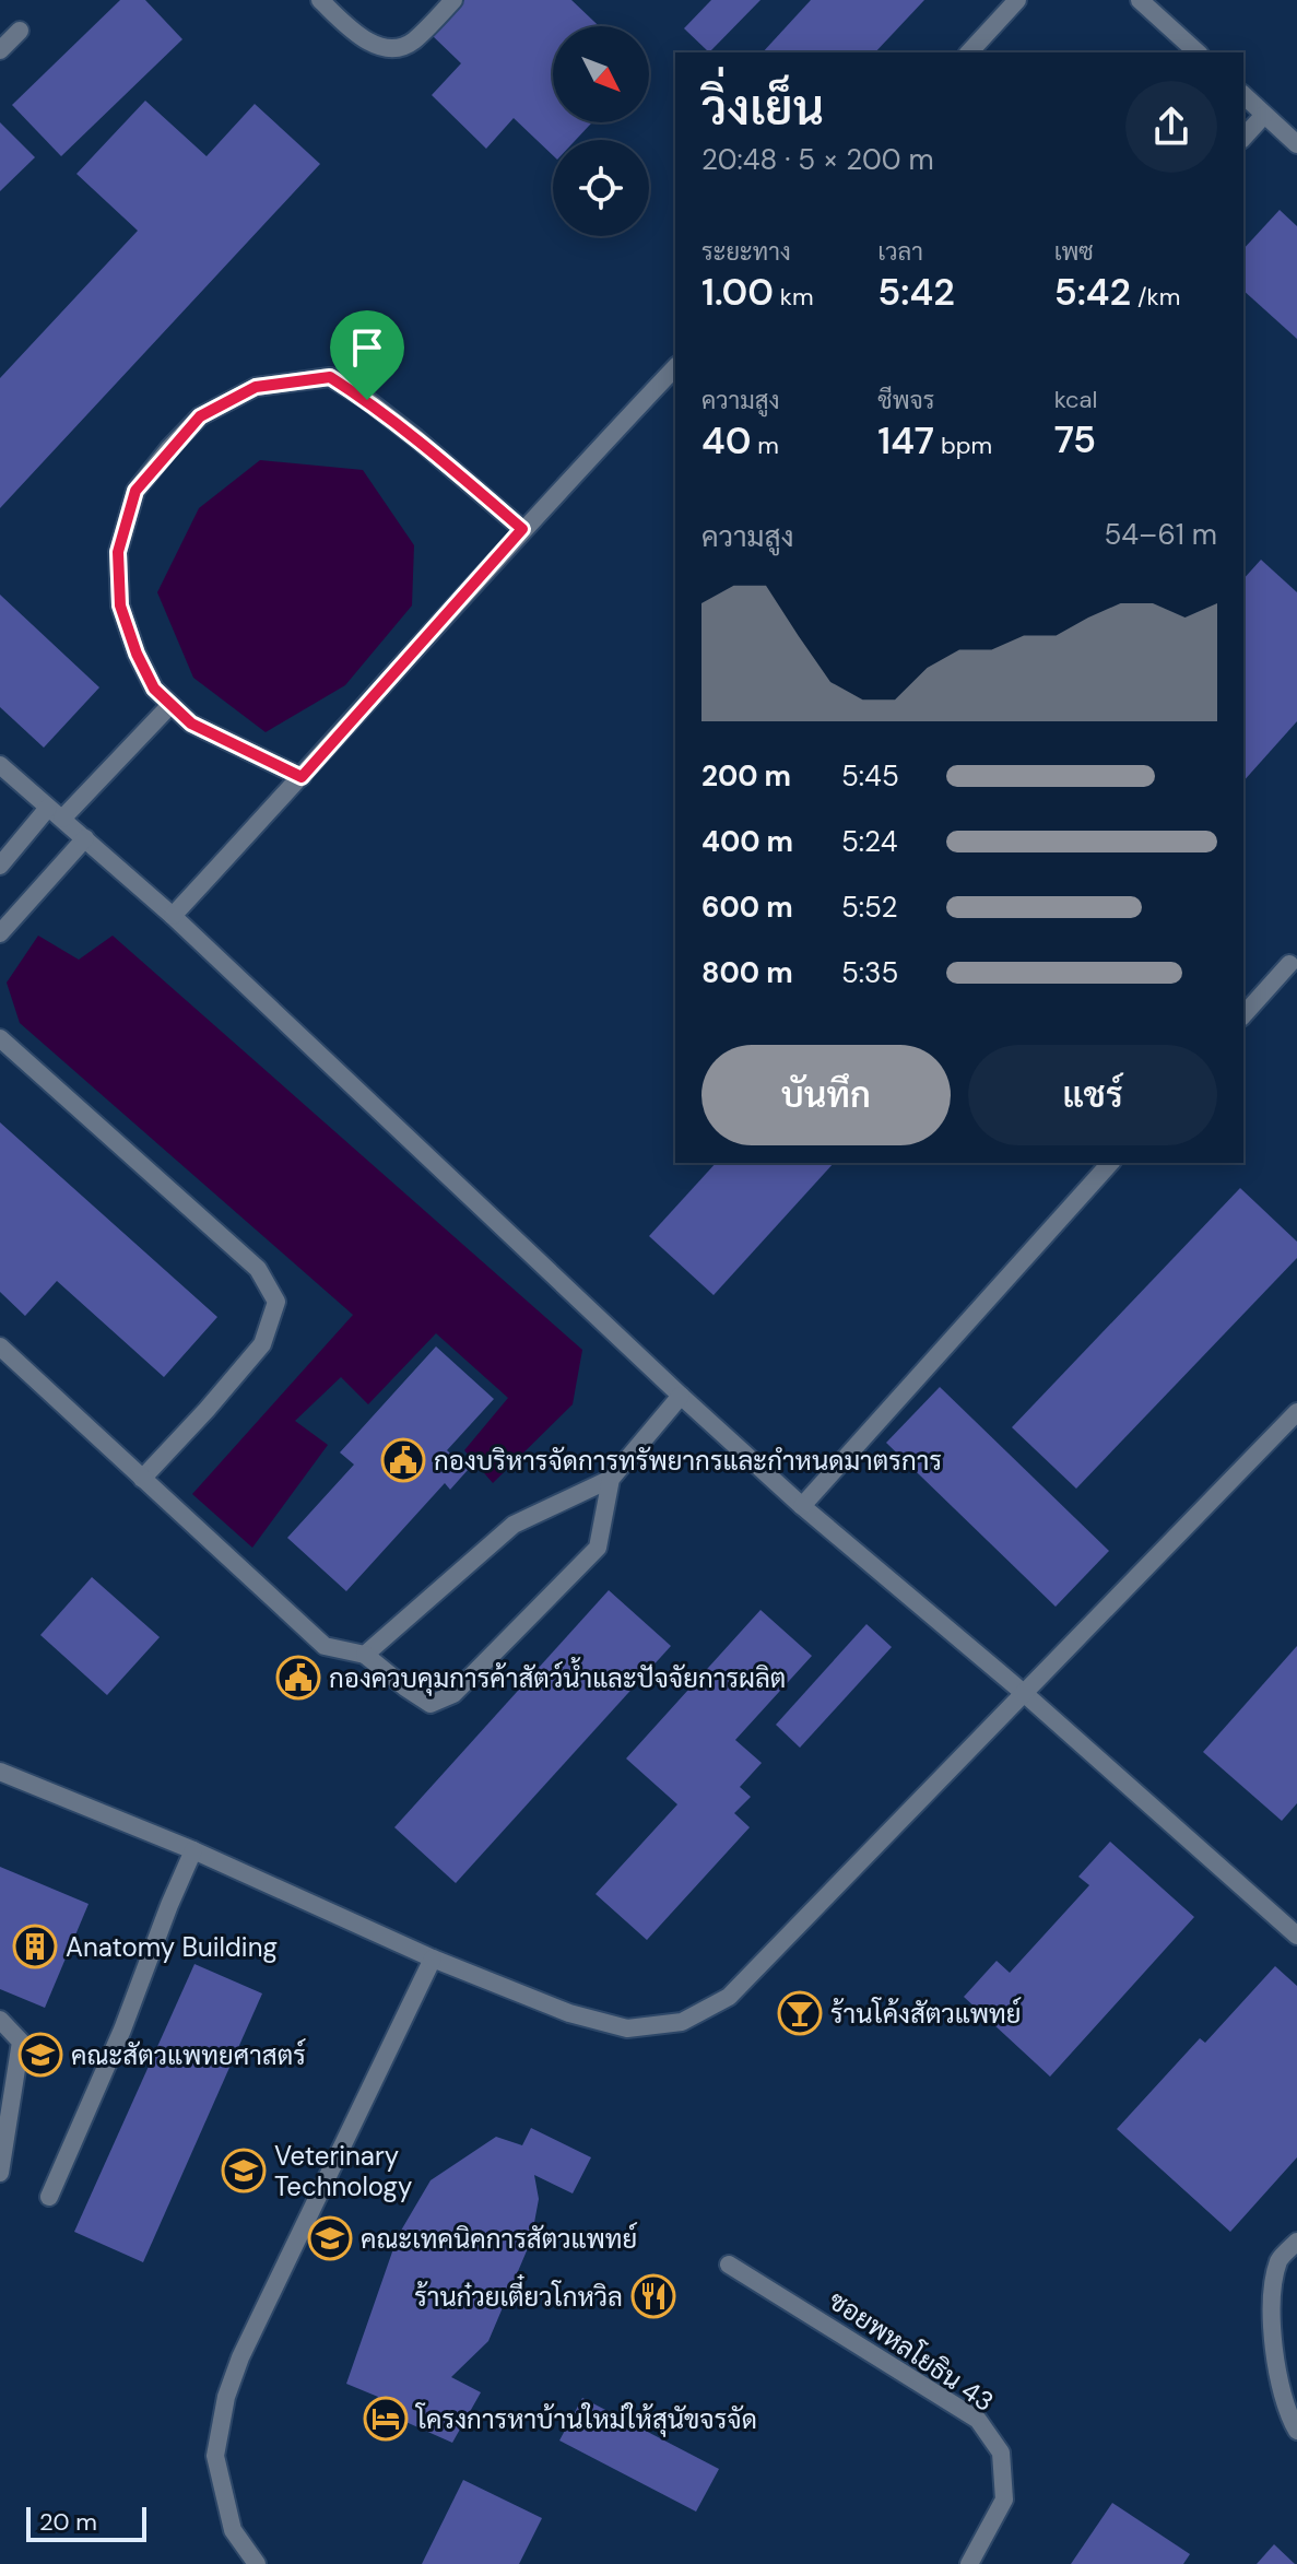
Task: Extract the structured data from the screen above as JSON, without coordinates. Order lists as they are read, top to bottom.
{
  "streets": {
    "street": ["ซอยพหลโยธิน 43"]
  },
  "places": {
    "public building": ["กองบริหารจัดการทรัพยากรและกำหนดมาตรการ", "กองควบคุมการค้าสัตว์น้ำและปัจจัยการผลิต"],
    "building": ["Anatomy Building"],
    "bar": ["ร้านโค้งสัตวแพทย์"],
    "school or university": ["คณะสัตวแพทยศาสตร์", "Veterinary Technology", "คณะเทคนิคการสัตวแพทย์"],
    "restaurant": ["ร้านก๋วยเตี๋ยวโกหวิล"],
    "hotel": ["โครงการหาบ้านใหม่ให้สุนัขจรจัด"]
  },
  "scale_bar": "20 m",
  "north": "bottom right",
  "page": {
    "heading": ["วิ่งเย็น", "20:48 · 5 × 200 m"],
    "stats": [
      ["ระยะทาง", "1.00 km"],
      ["เวลา", "5:42"],
      ["เพซ", "5:42 /km"],
      ["ความสูง", "40 m"],
      ["ชีพจร", "147 bpm"],
      ["kcal", "75"]
    ],
    "chart": ["ความสูง", "54–61 m"],
    "list": [
      {
        "name": "200 m",
        "note": "5:45"
      },
      {
        "name": "400 m",
        "note": "5:24"
      },
      {
        "name": "600 m",
        "note": "5:52"
      },
      {
        "name": "800 m",
        "note": "5:35"
      }
    ],
    "buttons": ["บันทึก", "แชร์"],
    "scale": "20 m"
  }
}
